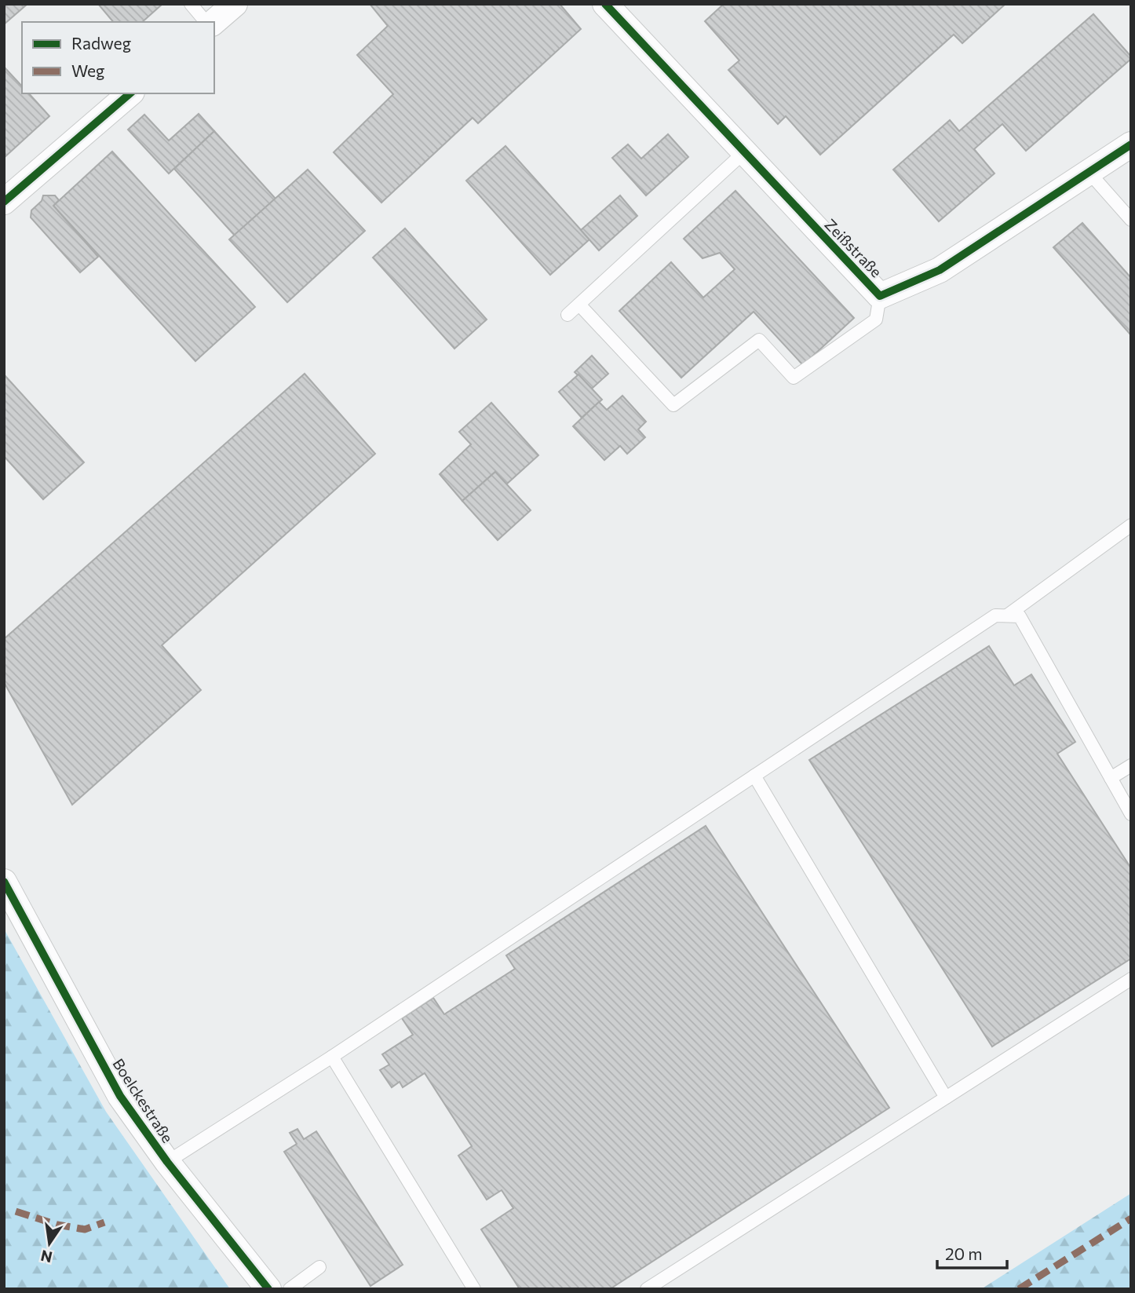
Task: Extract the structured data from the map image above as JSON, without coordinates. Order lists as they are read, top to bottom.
{
  "streets": {
    "street": ["Zeißstraße", "Boelckestraße"]
  },
  "legend": ["Radweg", "Weg"],
  "scale_bar": "20 m",
  "north": "bottom"
}
